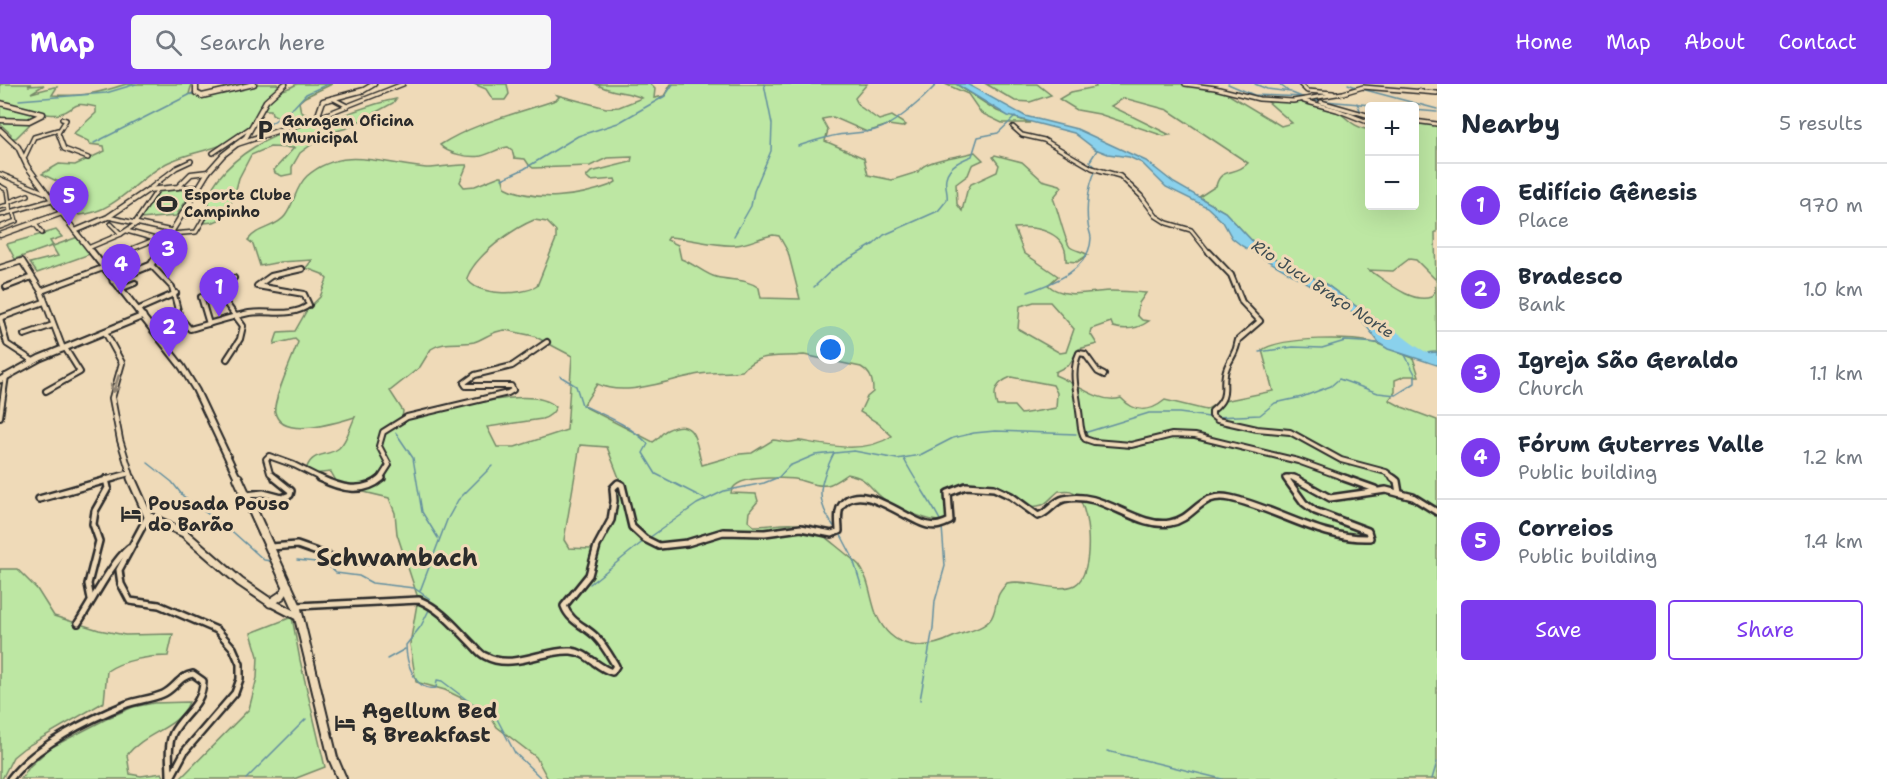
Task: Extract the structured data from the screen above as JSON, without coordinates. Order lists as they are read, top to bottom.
{
  "districts": ["Schwambach"],
  "water": ["Rio Jucu Braço Norte"],
  "places": {
    "parking": ["Garagem Oficina Municipal"],
    "sports": ["Esporte Clube Campinho"],
    "hotel": ["Pousada Pouso do Barão", "Agellum Bed & Breakfast"]
  },
  "page": {
    "header": "Map",
    "search": "Search here",
    "nav": [
      "Home",
      "Map",
      "About",
      "Contact"
    ],
    "heading": ["Nearby", "5 results"],
    "map_buttons": ["+", "−"],
    "list": [
      {
        "mark": "1",
        "name": "Edifício Gênesis",
        "note": "Place",
        "value": "970 m"
      },
      {
        "mark": "2",
        "name": "Bradesco",
        "note": "Bank",
        "value": "1.0 km"
      },
      {
        "mark": "3",
        "name": "Igreja São Geraldo",
        "note": "Church",
        "value": "1.1 km"
      },
      {
        "mark": "4",
        "name": "Fórum Guterres Valle",
        "note": "Public building",
        "value": "1.2 km"
      },
      {
        "mark": "5",
        "name": "Correios",
        "note": "Public building",
        "value": "1.4 km"
      }
    ],
    "pins": [
      "5",
      "3",
      "4",
      "1",
      "2"
    ],
    "buttons": ["Save", "Share"]
  }
}
